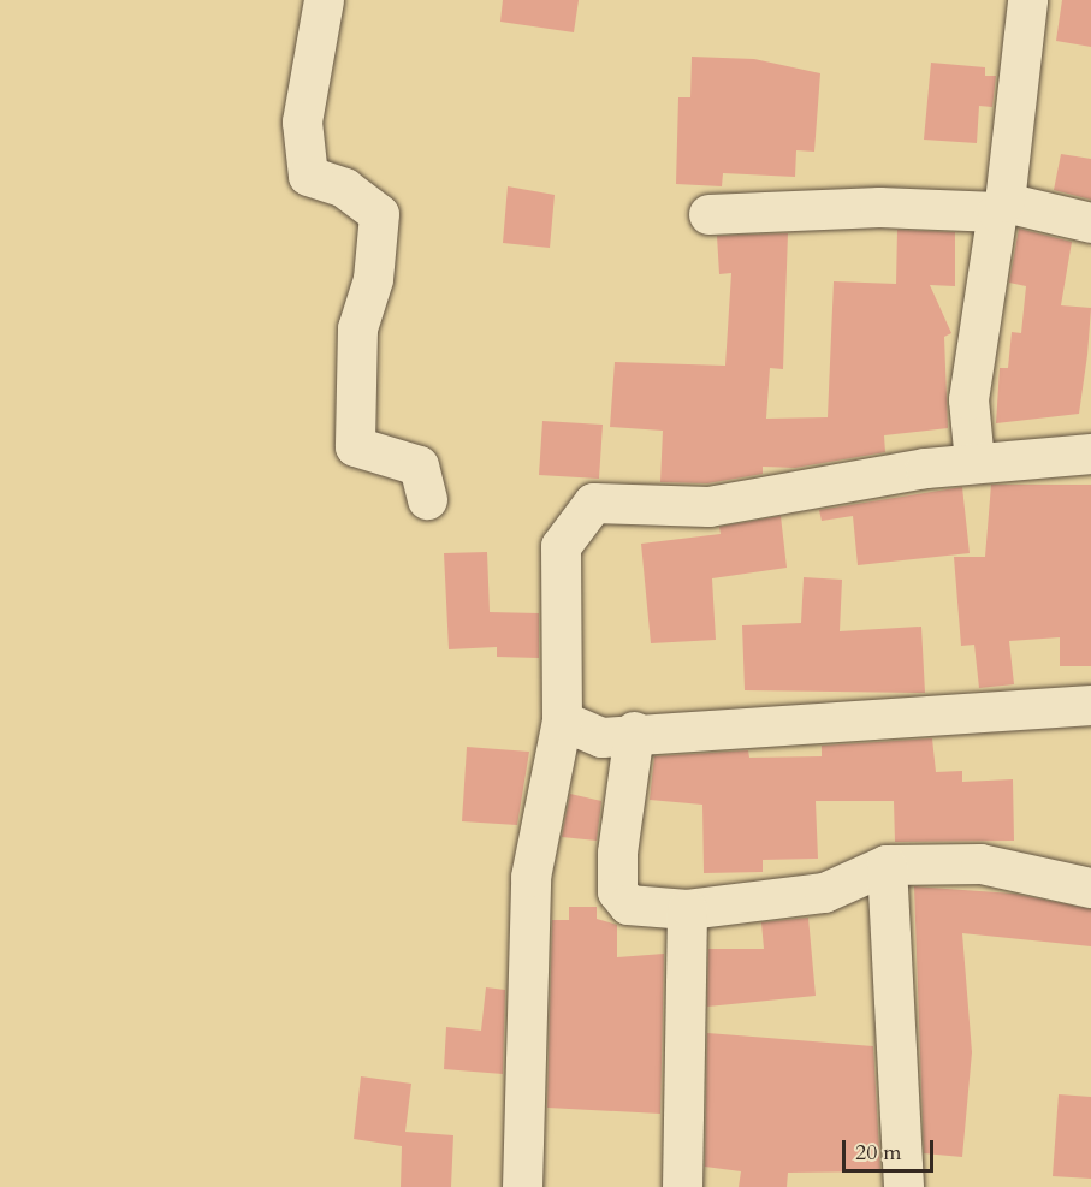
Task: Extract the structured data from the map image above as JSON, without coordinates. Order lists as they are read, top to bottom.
{
  "scale_bar": "20 m"
}
